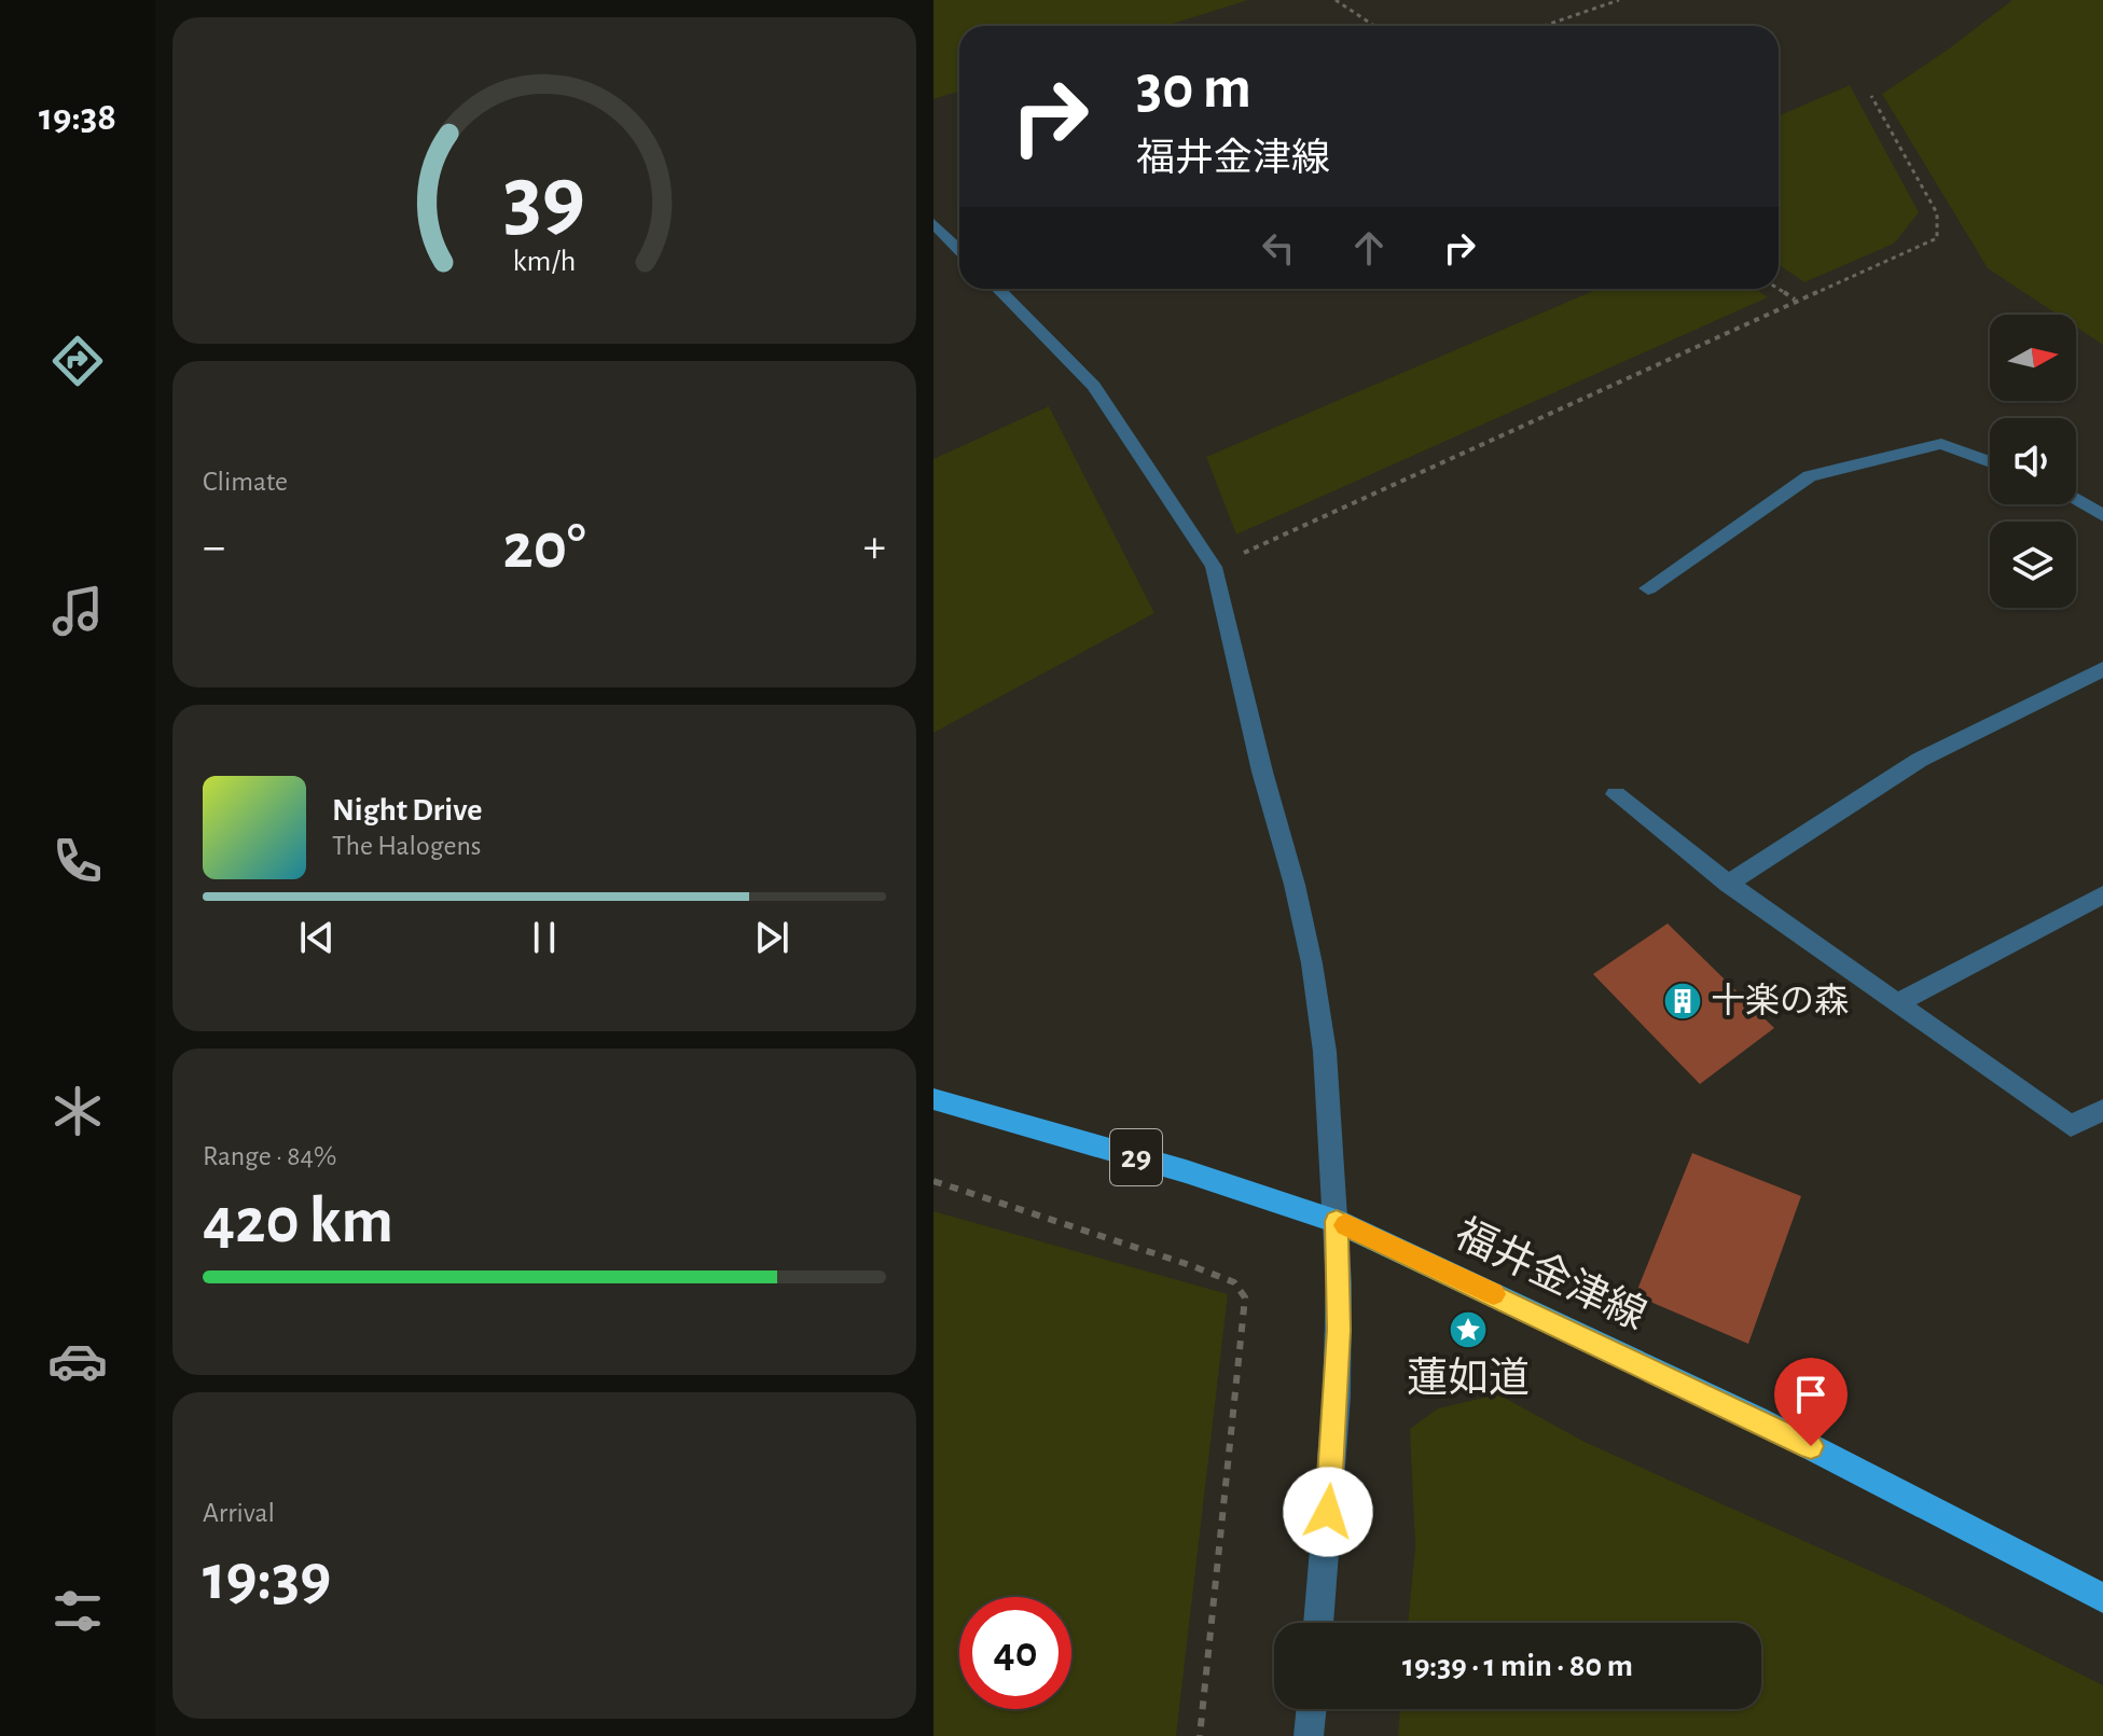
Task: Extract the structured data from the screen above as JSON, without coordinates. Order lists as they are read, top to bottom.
{
  "streets": {
    "main road": ["29", "福井金津線"]
  },
  "places": {
    "building": ["十楽の森"],
    "place": ["蓮如道"]
  },
  "north": "right",
  "page": {
    "tabs": "19:38",
    "turn": ["30 m", "福井金津線"],
    "tile": [
      "Climate",
      ["Range · 84%", "420 km"],
      ["Arrival", "19:39"]
    ],
    "heat": ["−", "20°", "+"],
    "song": ["Night Drive", "The Halogens"],
    "limit": "40",
    "trip": "19:39 · 1 min · 80 m",
    "gauge": ["39", "km/h"]
  }
}
